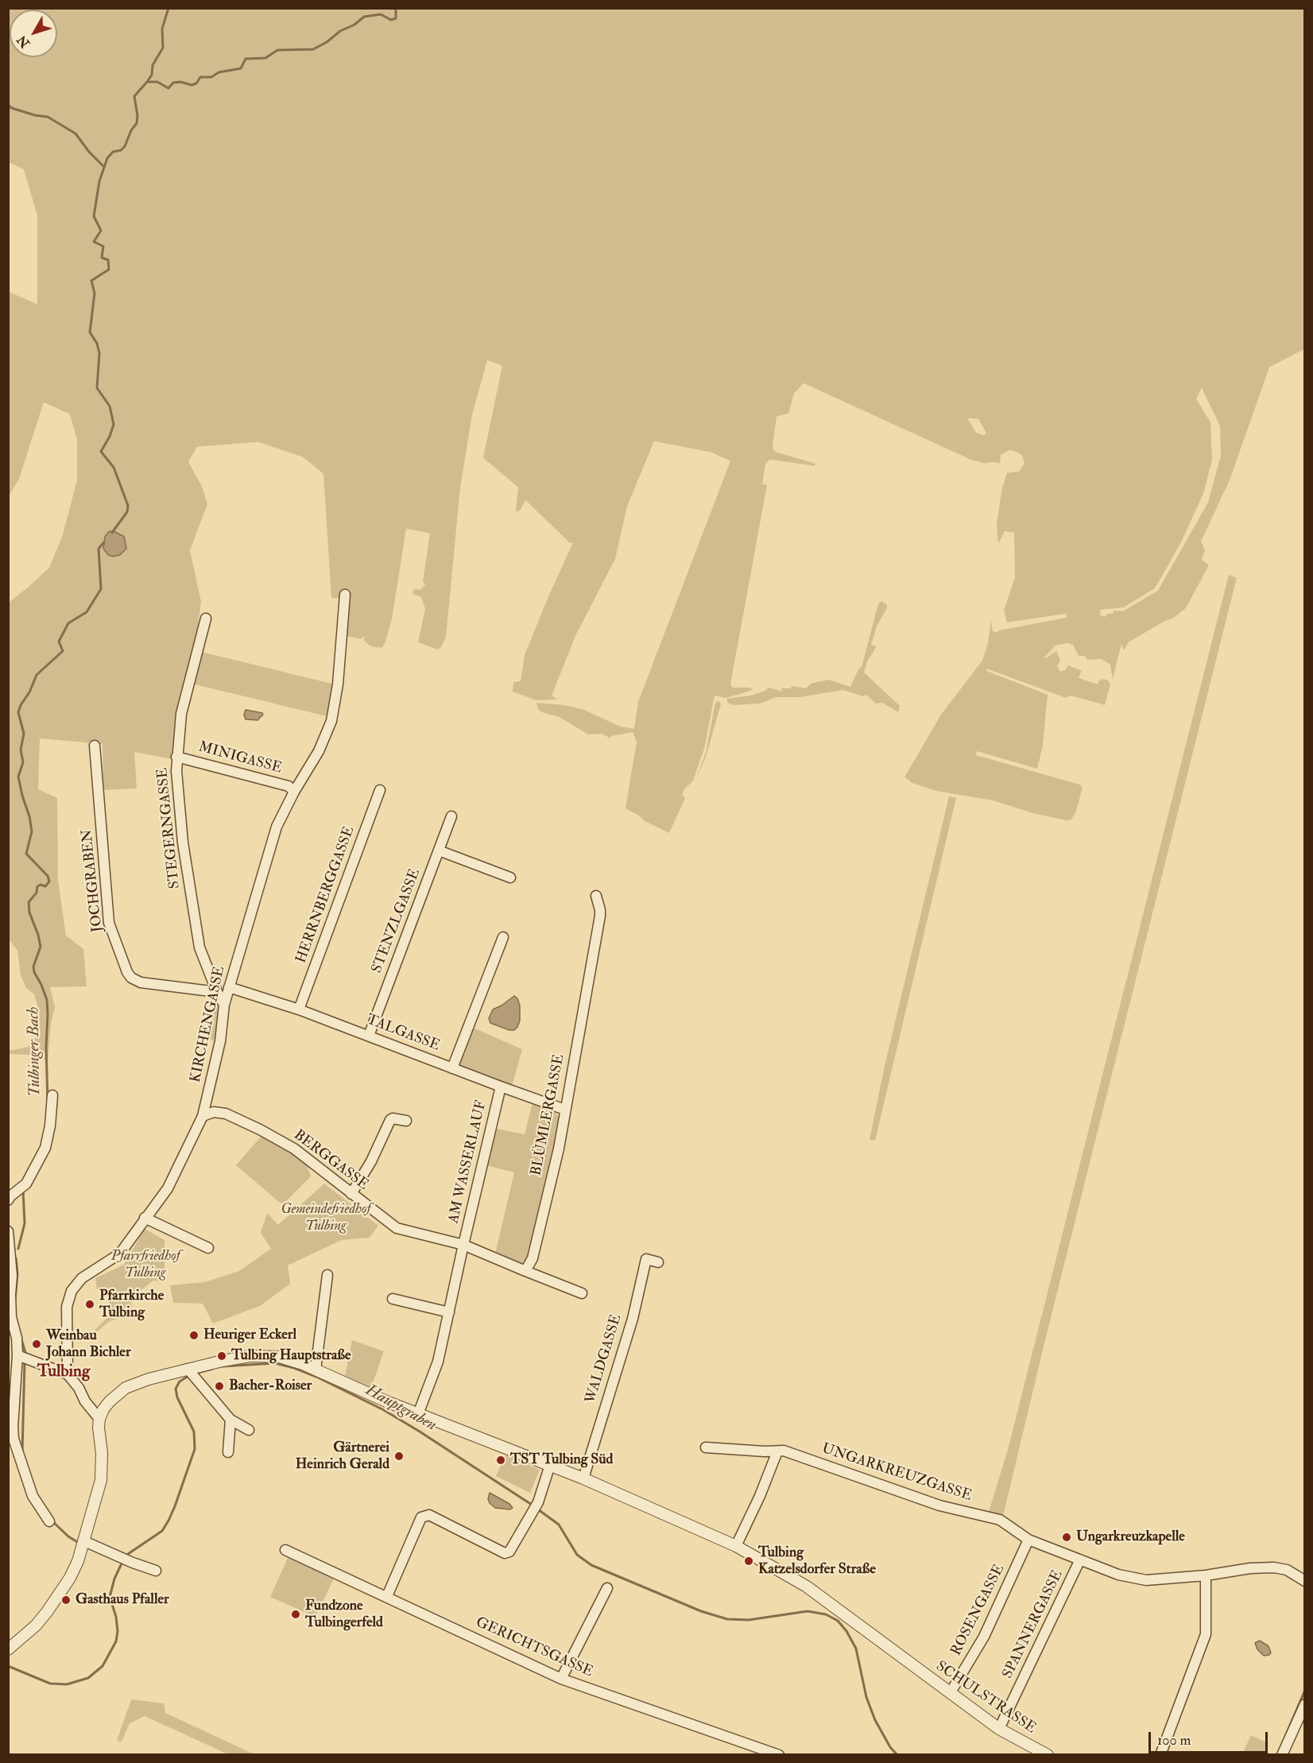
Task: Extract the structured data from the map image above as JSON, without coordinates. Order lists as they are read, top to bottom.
{
  "streets": {
    "street": [
      "MINIGASSE",
      "STEGERNGASSE",
      "JOCHGRABEN",
      "HERRNBERGGASSE",
      "STENZLGASSE",
      "KIRCHENGASSE",
      "TALGASSE",
      "BLÜMLERGASSE",
      "BERGGASSE",
      "AM WASSERLAUF",
      "WALDGASSE",
      "UNGARKREUZGASSE",
      "ROSENGASSE",
      "SPANNERGASSE",
      "GERICHTSGASSE",
      "SCHULSTRASSE"
    ]
  },
  "crossings": [
    ["MINIGASSE", "STEGERNGASSE"],
    ["MINIGASSE", "KIRCHENGASSE"],
    ["STEGERNGASSE", "JOCHGRABEN"],
    ["STEGERNGASSE", "KIRCHENGASSE"],
    ["HERRNBERGGASSE", "TALGASSE"],
    ["STENZLGASSE", "TALGASSE"],
    ["KIRCHENGASSE", "TALGASSE"],
    ["KIRCHENGASSE", "BERGGASSE"],
    ["TALGASSE", "BLÜMLERGASSE"],
    ["TALGASSE", "AM WASSERLAUF"],
    ["BERGGASSE", "AM WASSERLAUF"],
    ["WALDGASSE", "SCHULSTRASSE"],
    ["UNGARKREUZGASSE", "ROSENGASSE"],
    ["UNGARKREUZGASSE", "SPANNERGASSE"],
    ["ROSENGASSE", "SCHULSTRASSE"],
    ["SPANNERGASSE", "SCHULSTRASSE"]
  ],
  "districts": ["Tulbing"],
  "water": ["Tulbinger Bach", "Hauptgraben"],
  "parks": ["Gemeindefriedhof Tulbing", "Pfarrfriedhof Tulbing"],
  "places": [
    "Pfarrkirche Tulbing",
    "Heuriger Eckerl",
    "Weinbau Johann Bichler",
    "Tulbing Hauptstraße",
    "Bacher-Roiser",
    "Gärtnerei Heinrich Gerald",
    "TST Tulbing Süd",
    "Ungarkreuzkapelle",
    "Tulbing Katzelsdorfer Straße",
    "Gasthaus Pfaller",
    "Fundzone Tulbingerfeld"
  ],
  "scale_bar": "100 m",
  "north": "bottom left"
}
